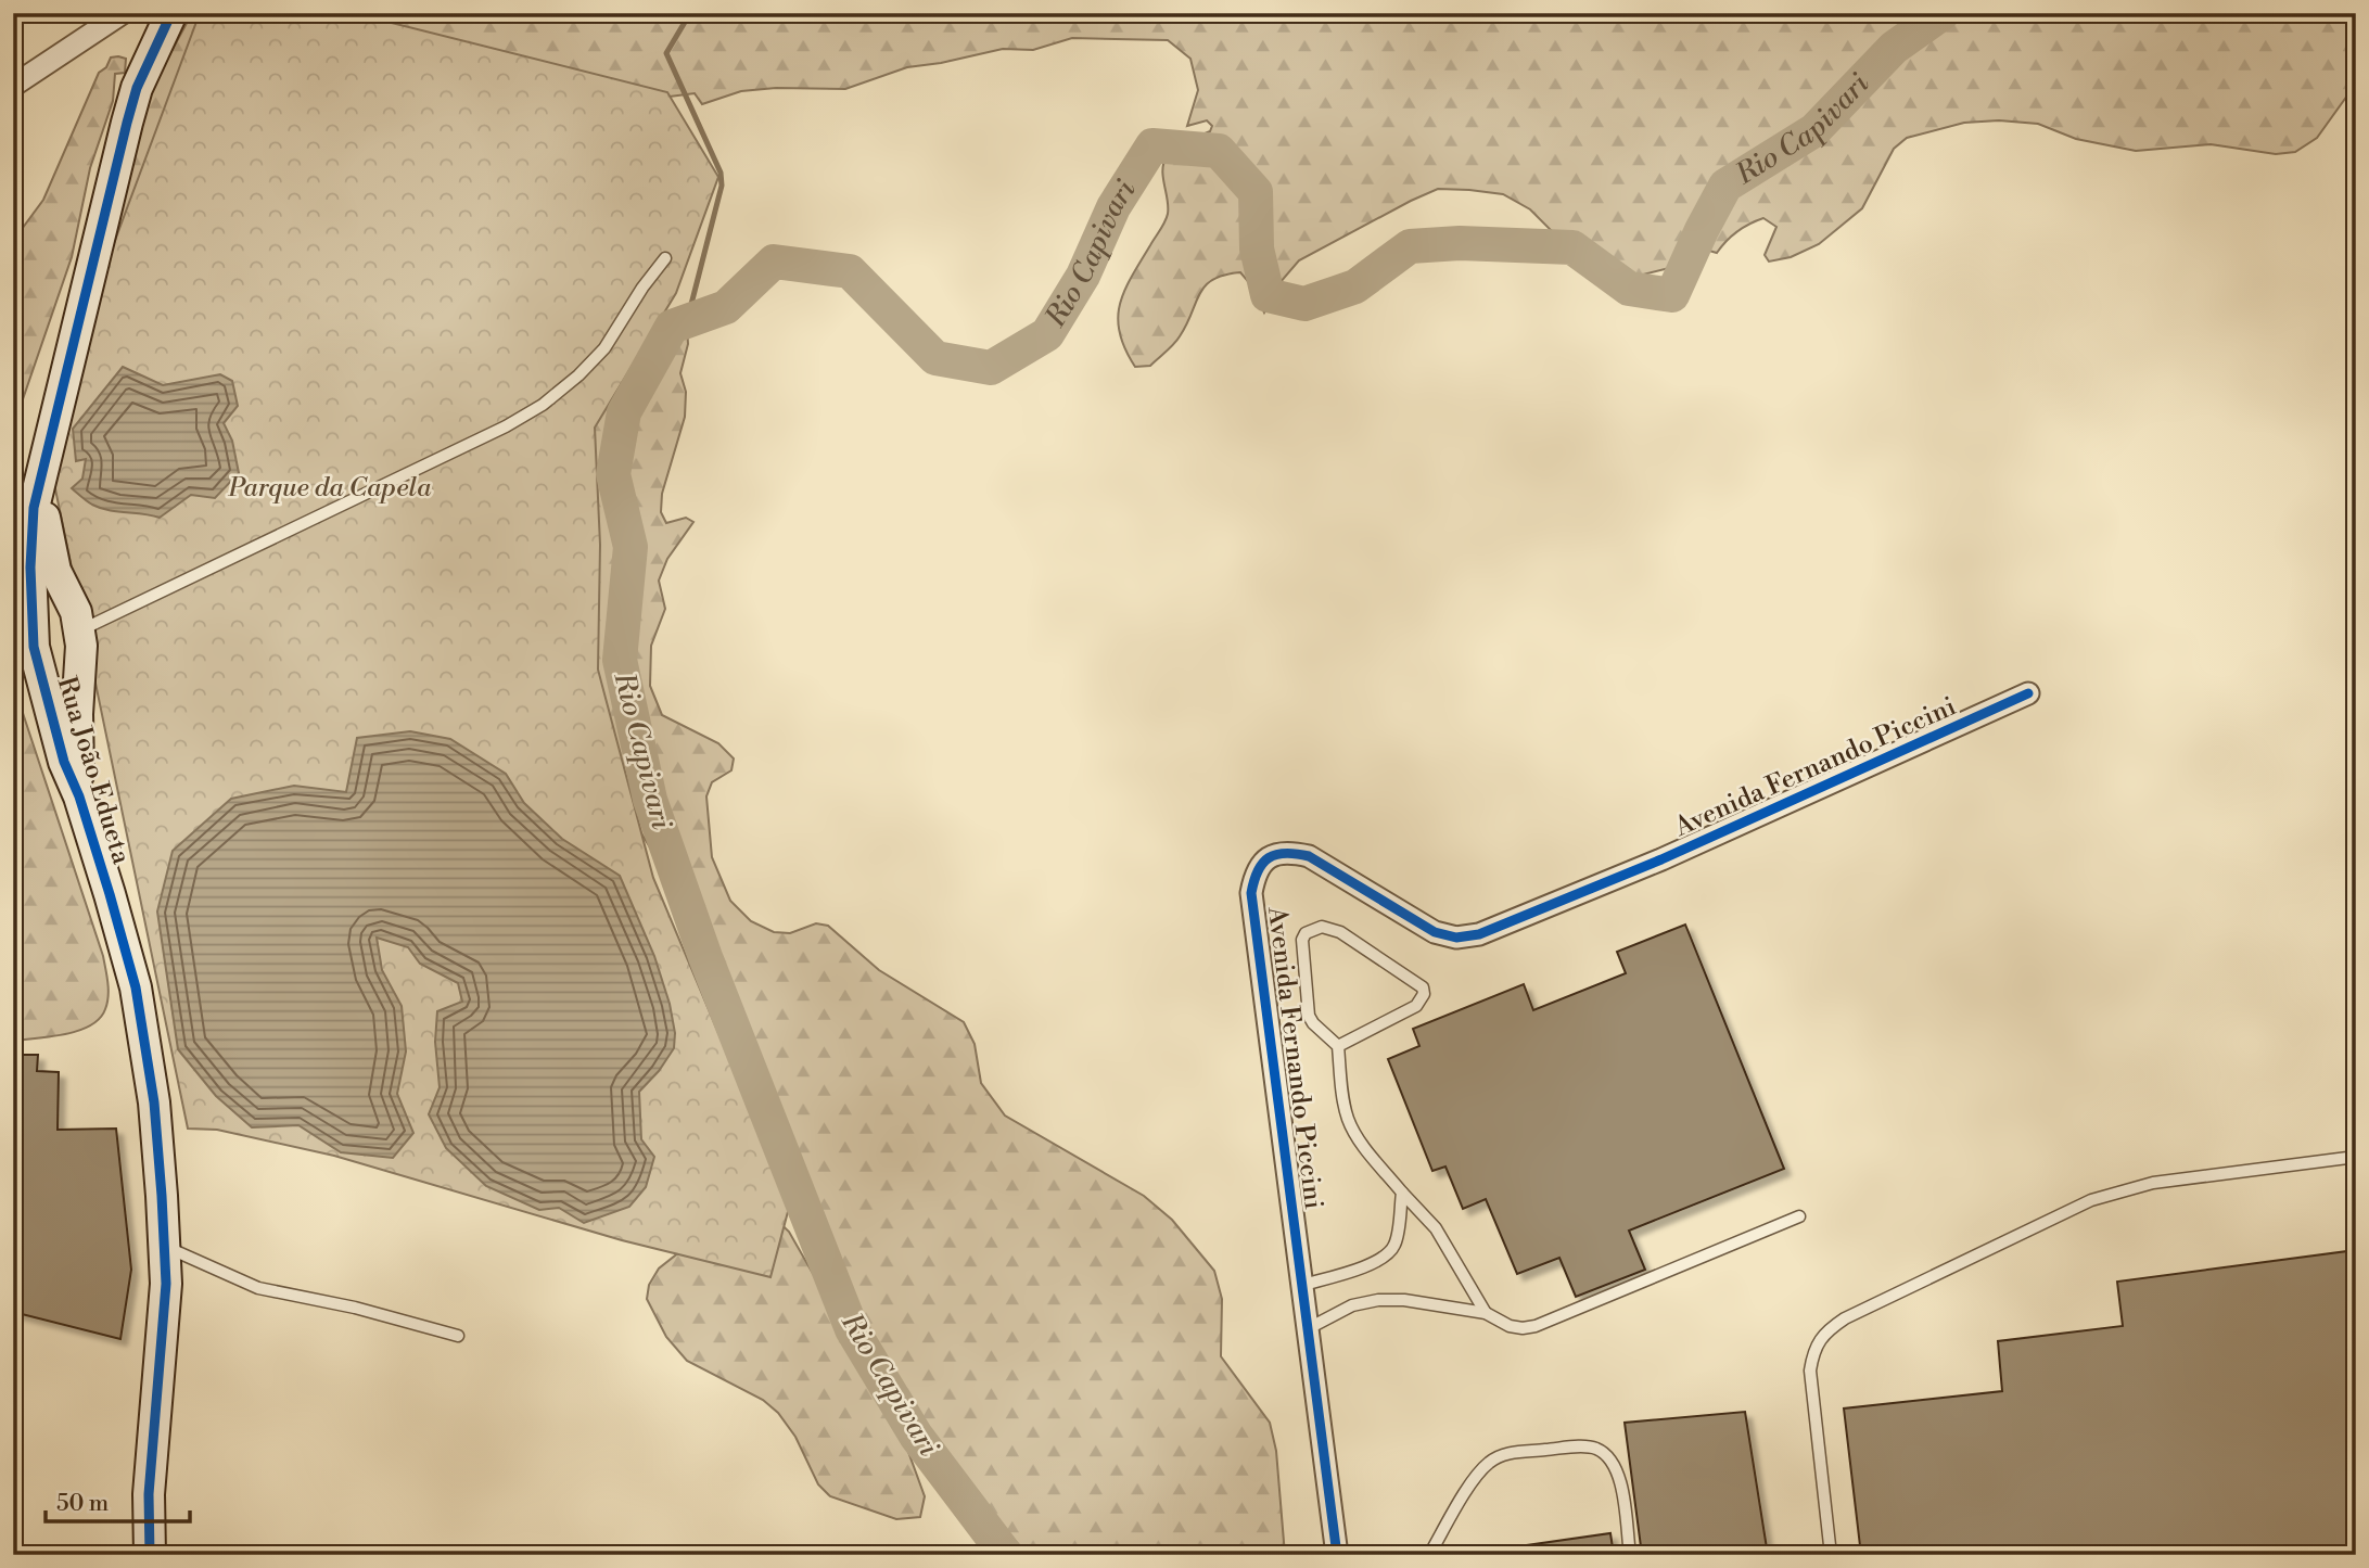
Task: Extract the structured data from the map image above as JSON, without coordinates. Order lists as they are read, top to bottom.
{
  "streets": {
    "street": ["Avenida Fernando Piccini", "Rua João Edueta"]
  },
  "water": ["Rio Capivari"],
  "parks": ["Parque da Capela"],
  "scale_bar": "50 m"
}
